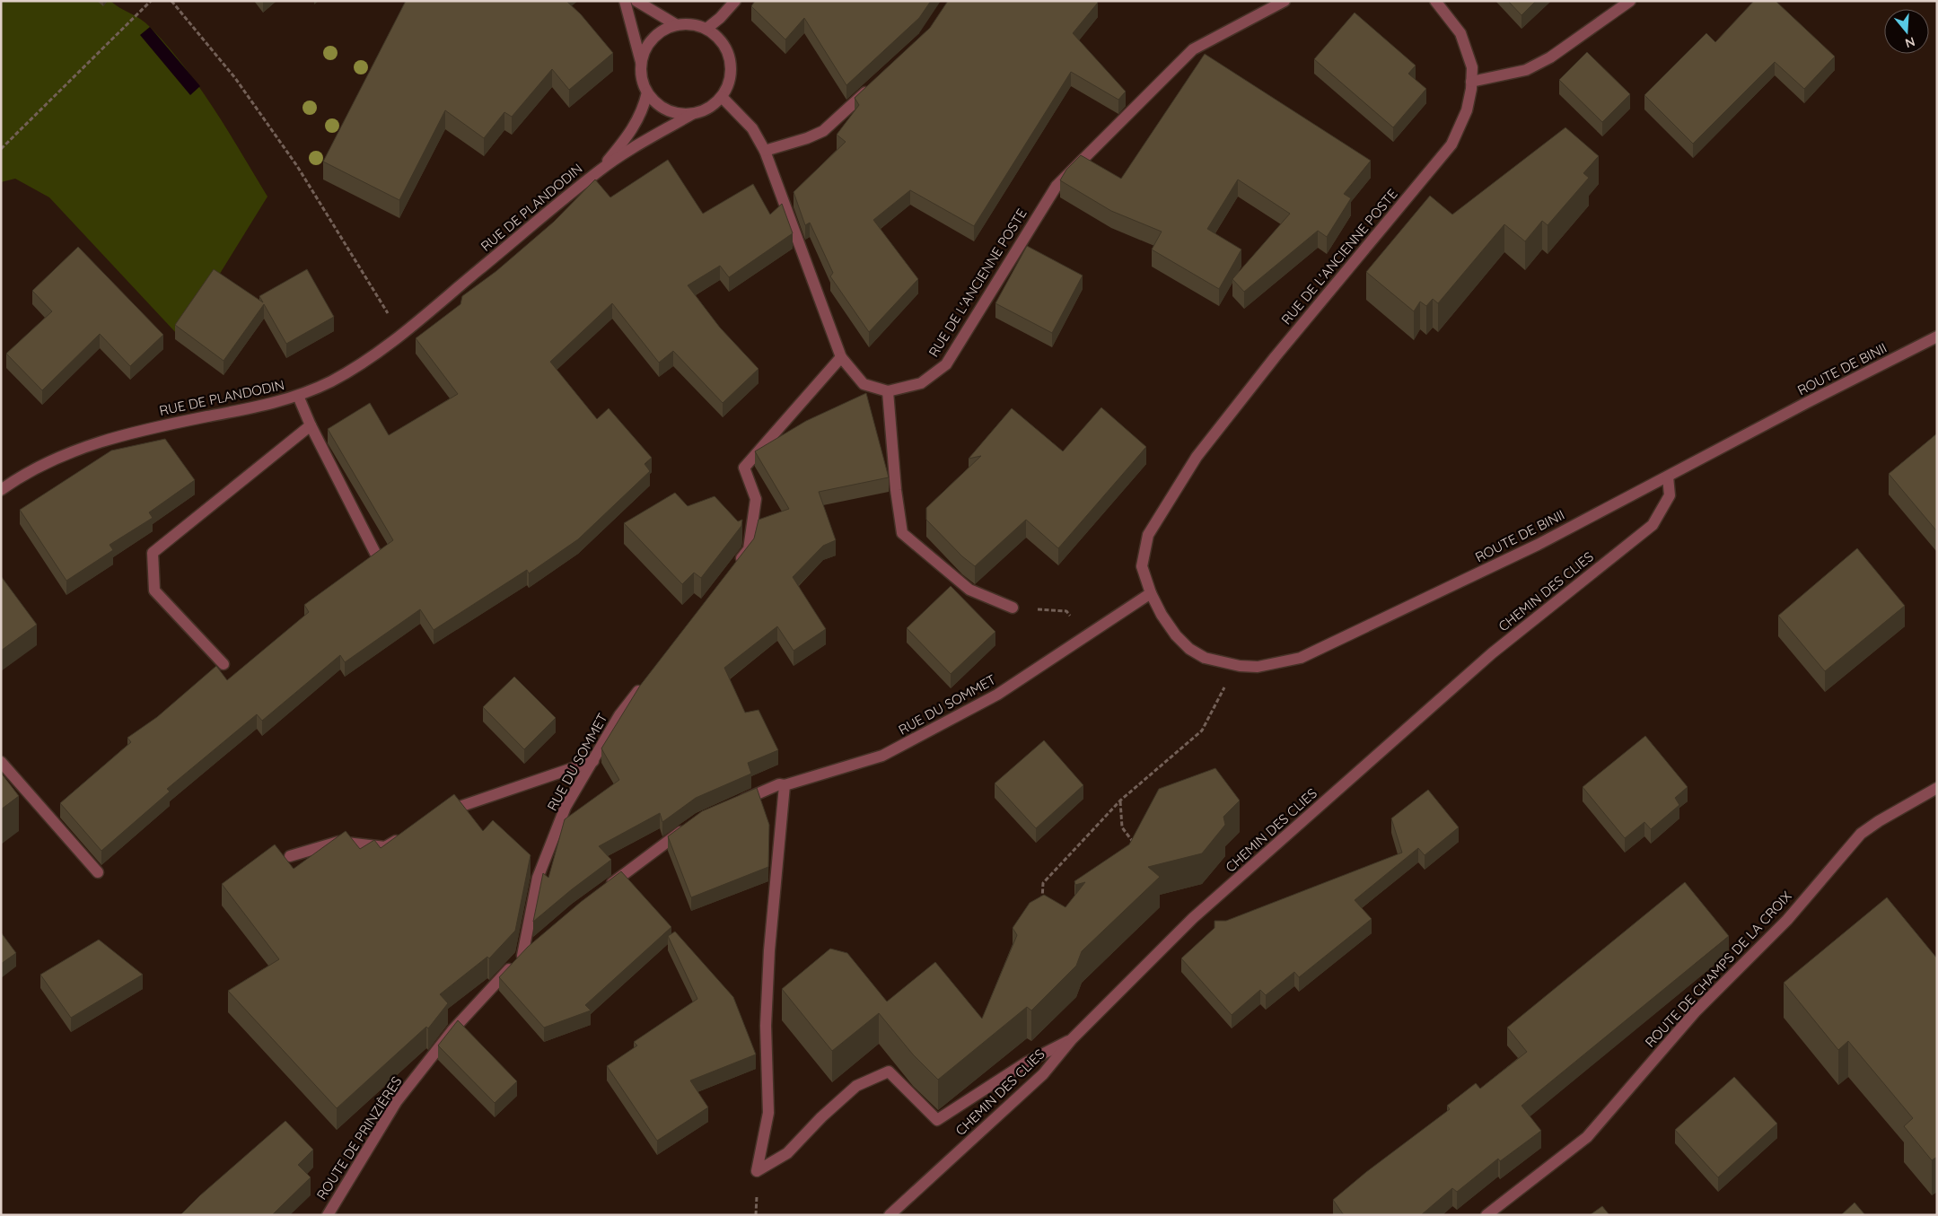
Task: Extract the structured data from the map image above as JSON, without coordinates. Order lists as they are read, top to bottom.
{
  "streets": {
    "street": [
      "RUE DE PLANDODIN",
      "RUE DE L'ANCIENNE POSTE",
      "ROUTE DE BINII",
      "CHEMIN DES CLIES",
      "RUE DU SOMMET",
      "ROUTE DE CHAMPS DE LA CROIX",
      "ROUTE DE PRINZIÈRES"
    ]
  },
  "crossings": [
    ["RUE DE L'ANCIENNE POSTE", "ROUTE DE BINII"],
    ["ROUTE DE BINII", "CHEMIN DES CLIES"],
    ["ROUTE DE BINII", "RUE DU SOMMET"],
    ["RUE DU SOMMET", "ROUTE DE PRINZIÈRES"]
  ],
  "north": "bottom"
}
